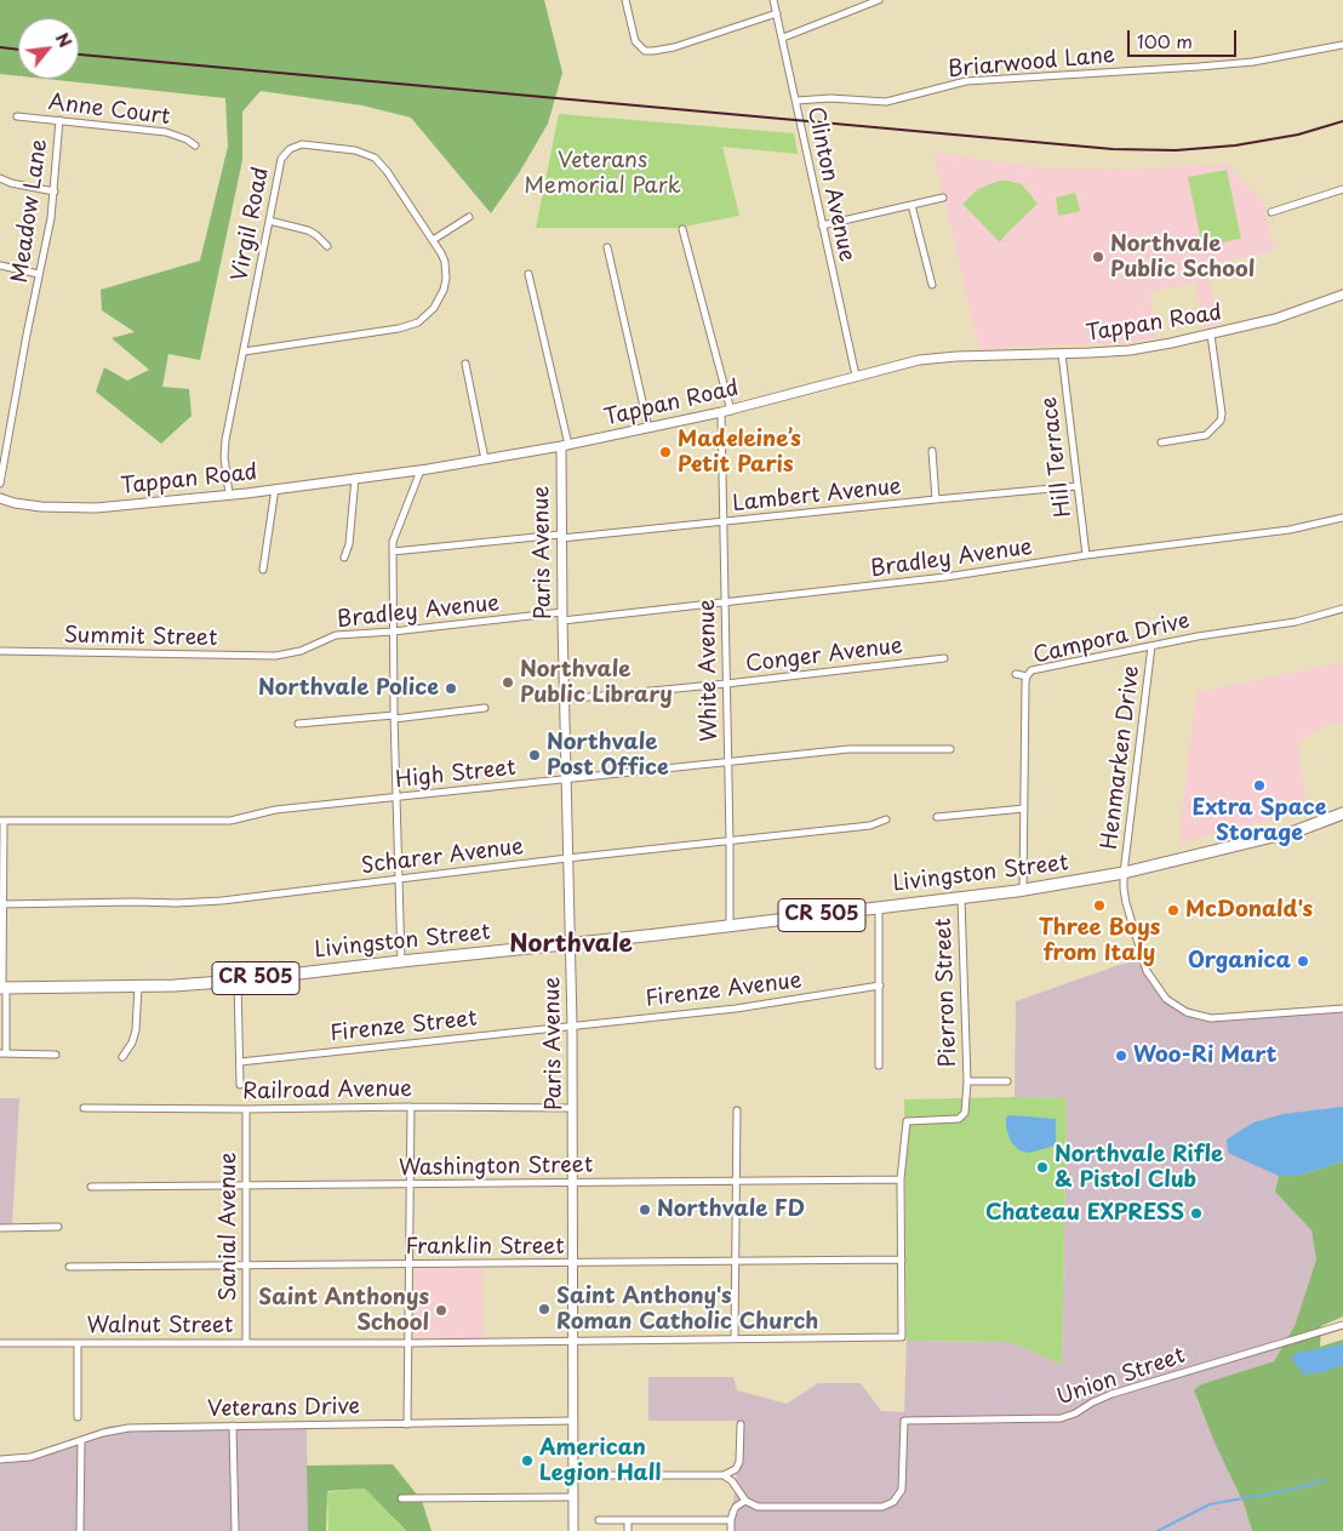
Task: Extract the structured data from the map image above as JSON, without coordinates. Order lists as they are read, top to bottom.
{
  "streets": {
    "main road": ["Livingston Street", "CR 505"],
    "street": [
      "Briarwood Lane",
      "Anne Court",
      "Clinton Avenue",
      "Meadow Lane",
      "Virgil Road",
      "Tappan Road",
      "Hill Terrace",
      "Lambert Avenue",
      "Paris Avenue",
      "Bradley Avenue",
      "Summit Street",
      "Campora Drive",
      "Conger Avenue",
      "White Avenue",
      "Henmarken Drive",
      "High Street",
      "Scharer Avenue",
      "Firenze Avenue",
      "Pierron Street",
      "Firenze Street",
      "Railroad Avenue",
      "Washington Street",
      "Sanial Avenue",
      "Franklin Street",
      "Walnut Street",
      "Union Street",
      "Veterans Drive"
    ]
  },
  "crossings": [
    ["Briarwood Lane", "Clinton Avenue"],
    ["Anne Court", "Meadow Lane"],
    ["Clinton Avenue", "Tappan Road"],
    ["Virgil Road", "Tappan Road"],
    ["Tappan Road", "Hill Terrace"],
    ["Tappan Road", "Paris Avenue"],
    ["Tappan Road", "White Avenue"],
    ["Hill Terrace", "Lambert Avenue"],
    ["Hill Terrace", "Bradley Avenue"],
    ["Lambert Avenue", "Paris Avenue"],
    ["Lambert Avenue", "White Avenue"],
    ["Paris Avenue", "Bradley Avenue"],
    ["Paris Avenue", "Conger Avenue"],
    ["Paris Avenue", "High Street"],
    ["Paris Avenue", "Scharer Avenue"],
    ["Paris Avenue", "Livingston Street"],
    ["Paris Avenue", "Firenze Avenue"],
    ["Paris Avenue", "Firenze Street"],
    ["Paris Avenue", "Railroad Avenue"],
    ["Paris Avenue", "Washington Street"],
    ["Paris Avenue", "Franklin Street"],
    ["Paris Avenue", "Walnut Street"],
    ["Paris Avenue", "Veterans Drive"],
    ["Bradley Avenue", "Summit Street"],
    ["Bradley Avenue", "White Avenue"],
    ["Campora Drive", "Henmarken Drive"],
    ["Campora Drive", "Livingston Street"],
    ["Conger Avenue", "White Avenue"],
    ["White Avenue", "High Street"],
    ["White Avenue", "Scharer Avenue"],
    ["White Avenue", "Livingston Street"],
    ["Henmarken Drive", "Livingston Street"],
    ["Livingston Street", "Pierron Street"],
    ["Firenze Avenue", "Firenze Street"],
    ["Railroad Avenue", "Sanial Avenue"],
    ["Washington Street", "Sanial Avenue"],
    ["Sanial Avenue", "Franklin Street"],
    ["Sanial Avenue", "Walnut Street"],
    ["Franklin Street", "Walnut Street"]
  ],
  "districts": ["Northvale"],
  "parks": ["Veterans Memorial Park"],
  "places": [
    "Northvale Public School",
    "Madeleine’s Petit Paris",
    "Northvale Public Library",
    "Northvale Police",
    "Northvale Post Office",
    "Extra Space Storage",
    "Three Boys from Italy",
    "McDonald's",
    "Organica",
    "Woo-Ri Mart",
    "Northvale Rifle & Pistol Club",
    "Northvale FD",
    "Chateau EXPRESS",
    "Saint Anthony's Roman Catholic Church",
    "Saint Anthonys School",
    "American Legion Hall"
  ],
  "scale_bar": "100 m",
  "north": "top right"
}
